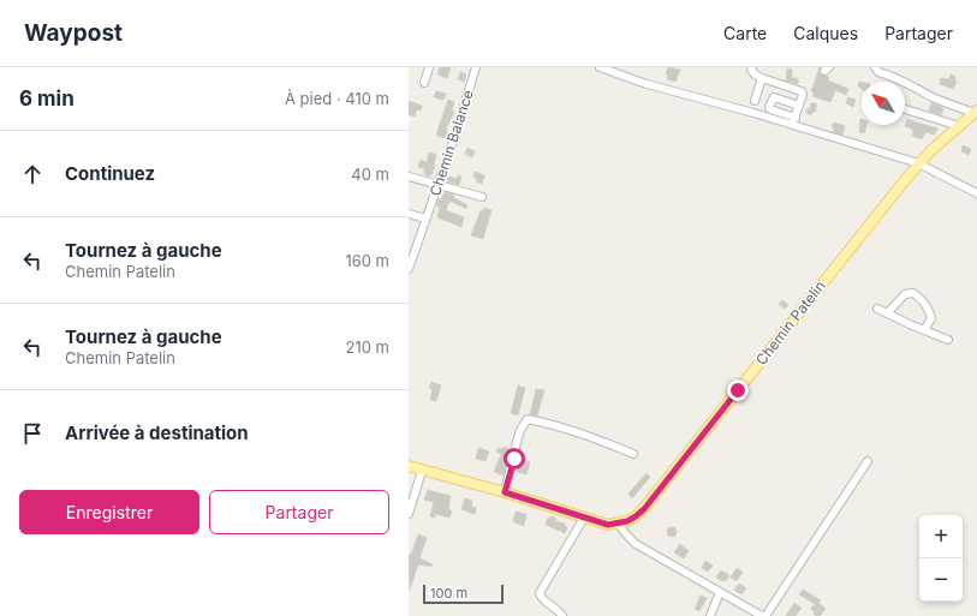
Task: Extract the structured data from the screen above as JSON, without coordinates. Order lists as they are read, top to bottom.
{
  "streets": {
    "main road": ["Chemin Patelin"],
    "street": ["Chemin Balance"]
  },
  "scale_bar": "100 m",
  "north": "top left",
  "page": {
    "header": "Waypost",
    "nav": ["Carte", "Calques", "Partager"],
    "heading": ["6 min", "À pied · 410 m"],
    "list": [
      ["Continuez", "40 m"],
      ["Tournez à gauche", "Chemin Patelin", "160 m"],
      ["Tournez à gauche", "Chemin Patelin", "210 m"],
      "Arrivée à destination"
    ],
    "buttons": ["Enregistrer", "Partager"],
    "map_buttons": ["+", "−"],
    "scale": "100 m"
  }
}
